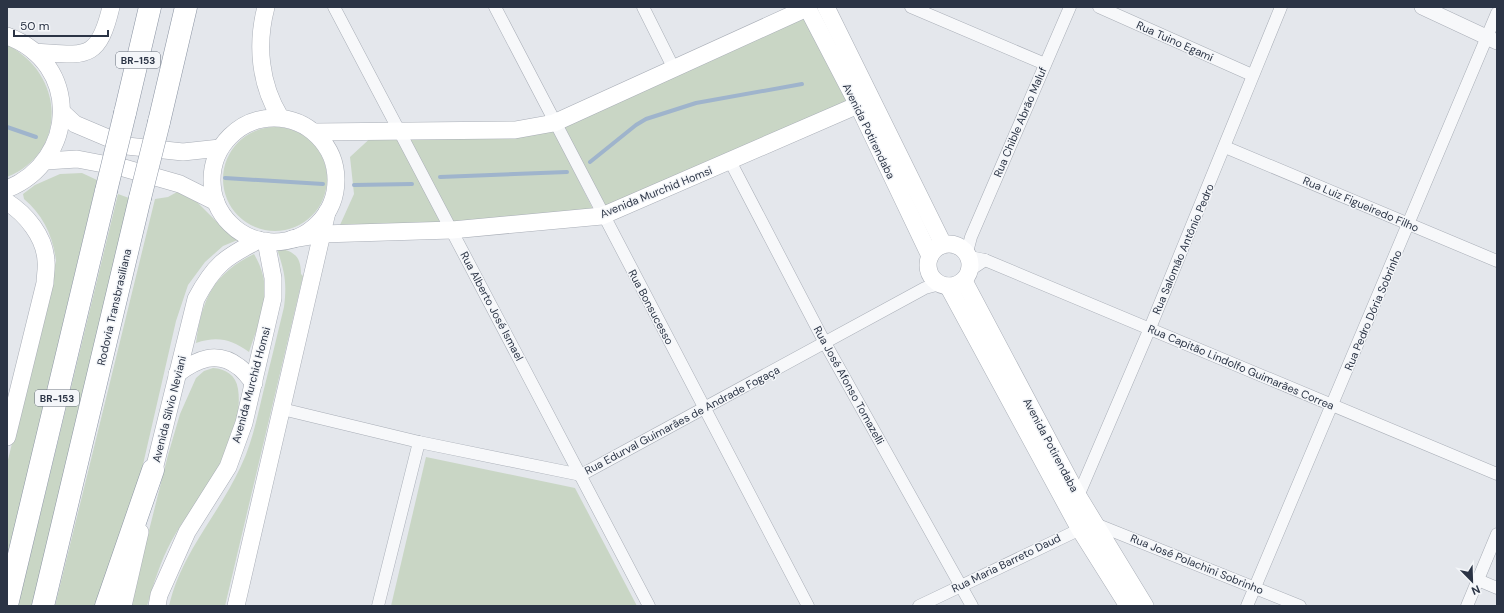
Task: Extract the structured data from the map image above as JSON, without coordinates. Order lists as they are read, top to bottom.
{
  "streets": {
    "highway": ["BR-153", "Rodovia Transbrasiliana"],
    "main road": ["Avenida Potirendaba", "Avenida Murchid Homsi", "Avenida Sílvio Neviani"],
    "street": [
      "Rua Tuino Egami",
      "Rua Chible Abrão Maluf",
      "Rua Luiz Figueiredo Filho",
      "Rua Salomão Antônio Pedro",
      "Rua Alberto José Ismael",
      "Rua Bonsucesso",
      "Rua Pedro Dória Sobrinho",
      "Rua Capitão Lindolfo Guimarães Correa",
      "Rua José Afonso Tomazelli",
      "Rua Edurval Guimarães de Andrade Fogaça",
      "Rua Maria Barreto Daud",
      "Rua José Polachini Sobrinho"
    ]
  },
  "crossings": [
    ["Rua Tuino Egami", "Rua Salomão Antônio Pedro"],
    ["Rua Chible Abrão Maluf", "Avenida Potirendaba"],
    ["Rua Chible Abrão Maluf", "Rua Capitão Lindolfo Guimarães Correa"],
    ["Rua Chible Abrão Maluf", "Rua Edurval Guimarães de Andrade Fogaça"],
    ["Avenida Potirendaba", "Avenida Murchid Homsi"],
    ["Avenida Potirendaba", "Rua Salomão Antônio Pedro"],
    ["Avenida Potirendaba", "Rua Capitão Lindolfo Guimarães Correa"],
    ["Avenida Potirendaba", "Rua Edurval Guimarães de Andrade Fogaça"],
    ["Avenida Potirendaba", "Rua Maria Barreto Daud"],
    ["Avenida Potirendaba", "Rua José Polachini Sobrinho"],
    ["Avenida Murchid Homsi", "Rua Alberto José Ismael"],
    ["Avenida Murchid Homsi", "Rua Bonsucesso"],
    ["Avenida Murchid Homsi", "Rua José Afonso Tomazelli"],
    ["Avenida Murchid Homsi", "Avenida Sílvio Neviani"],
    ["Rua Luiz Figueiredo Filho", "Rua Salomão Antônio Pedro"],
    ["Rua Luiz Figueiredo Filho", "Rua Pedro Dória Sobrinho"],
    ["Rua Salomão Antônio Pedro", "Rua Capitão Lindolfo Guimarães Correa"],
    ["Rua Alberto José Ismael", "Rua Edurval Guimarães de Andrade Fogaça"],
    ["Rua Bonsucesso", "Rua Edurval Guimarães de Andrade Fogaça"],
    ["Rua Pedro Dória Sobrinho", "Rua Capitão Lindolfo Guimarães Correa"],
    ["Rua Pedro Dória Sobrinho", "Rua José Polachini Sobrinho"],
    ["Rua Capitão Lindolfo Guimarães Correa", "Rua Edurval Guimarães de Andrade Fogaça"],
    ["Rua José Afonso Tomazelli", "Rua Edurval Guimarães de Andrade Fogaça"],
    ["Rua José Afonso Tomazelli", "Rua Maria Barreto Daud"],
    ["Rua Maria Barreto Daud", "Rua José Polachini Sobrinho"]
  ],
  "scale_bar": "50 m",
  "north": "bottom right"
}
